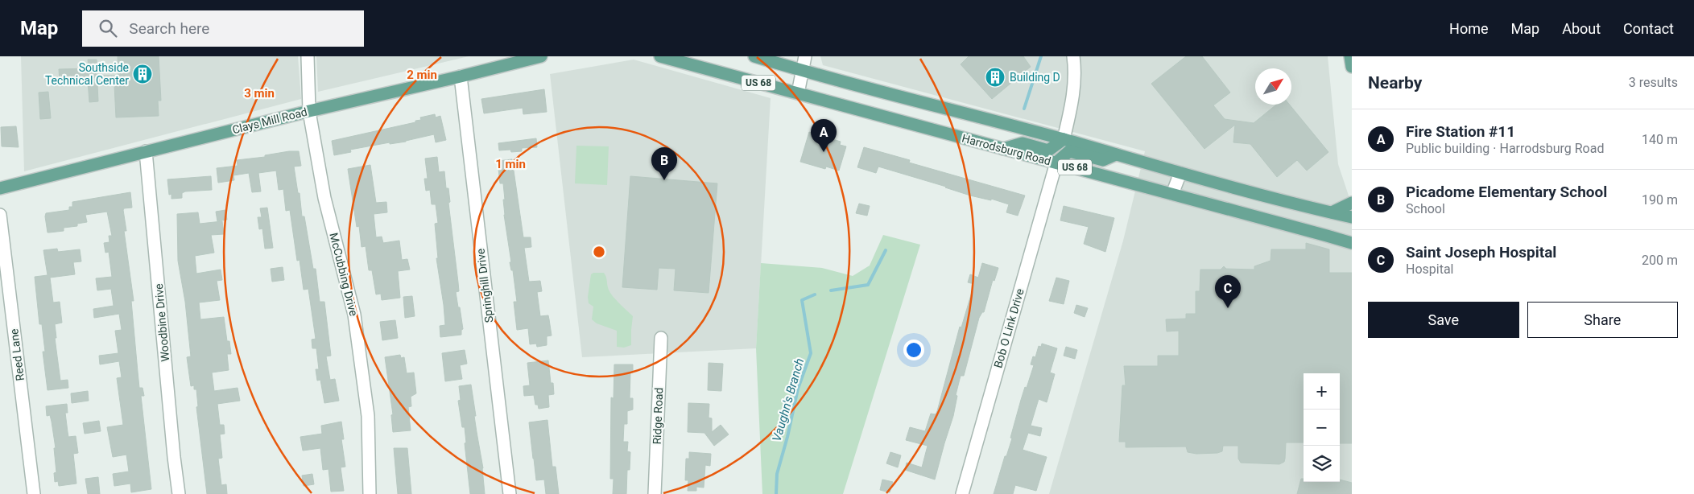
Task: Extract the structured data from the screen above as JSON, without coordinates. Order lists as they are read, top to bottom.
{
  "streets": {
    "main road": ["US 68", "Clays Mill Road", "Harrodsburg Road"],
    "street": [
      "McCubbing Drive",
      "Springhill Drive",
      "Woodbine Drive",
      "Bob O Link Drive",
      "Reed Lane",
      "Ridge Road"
    ]
  },
  "crossings": [
    ["Clays Mill Road", "McCubbing Drive"],
    ["Clays Mill Road", "Springhill Drive"],
    ["Clays Mill Road", "Woodbine Drive"],
    ["Harrodsburg Road", "Bob O Link Drive"]
  ],
  "water": ["Vaughn's Branch"],
  "places": {
    "building": ["Southside Technical Center", "Building D"]
  },
  "north": "top right",
  "page": {
    "header": "Map",
    "search": "Search here",
    "nav": [
      "Home",
      "Map",
      "About",
      "Contact"
    ],
    "heading": ["Nearby", "3 results"],
    "list": [
      {
        "mark": "A",
        "name": "Fire Station #11",
        "note": "Public building · Harrodsburg Road",
        "value": "140 m"
      },
      {
        "mark": "B",
        "name": "Picadome Elementary School",
        "note": "School",
        "value": "190 m"
      },
      {
        "mark": "C",
        "name": "Saint Joseph Hospital",
        "note": "Hospital",
        "value": "200 m"
      }
    ],
    "pins": ["A", "B", "C"],
    "buttons": ["Save", "Share"],
    "map_buttons": ["+", "−"]
  },
  "rings": ["2 min", "3 min", "1 min"]
}
